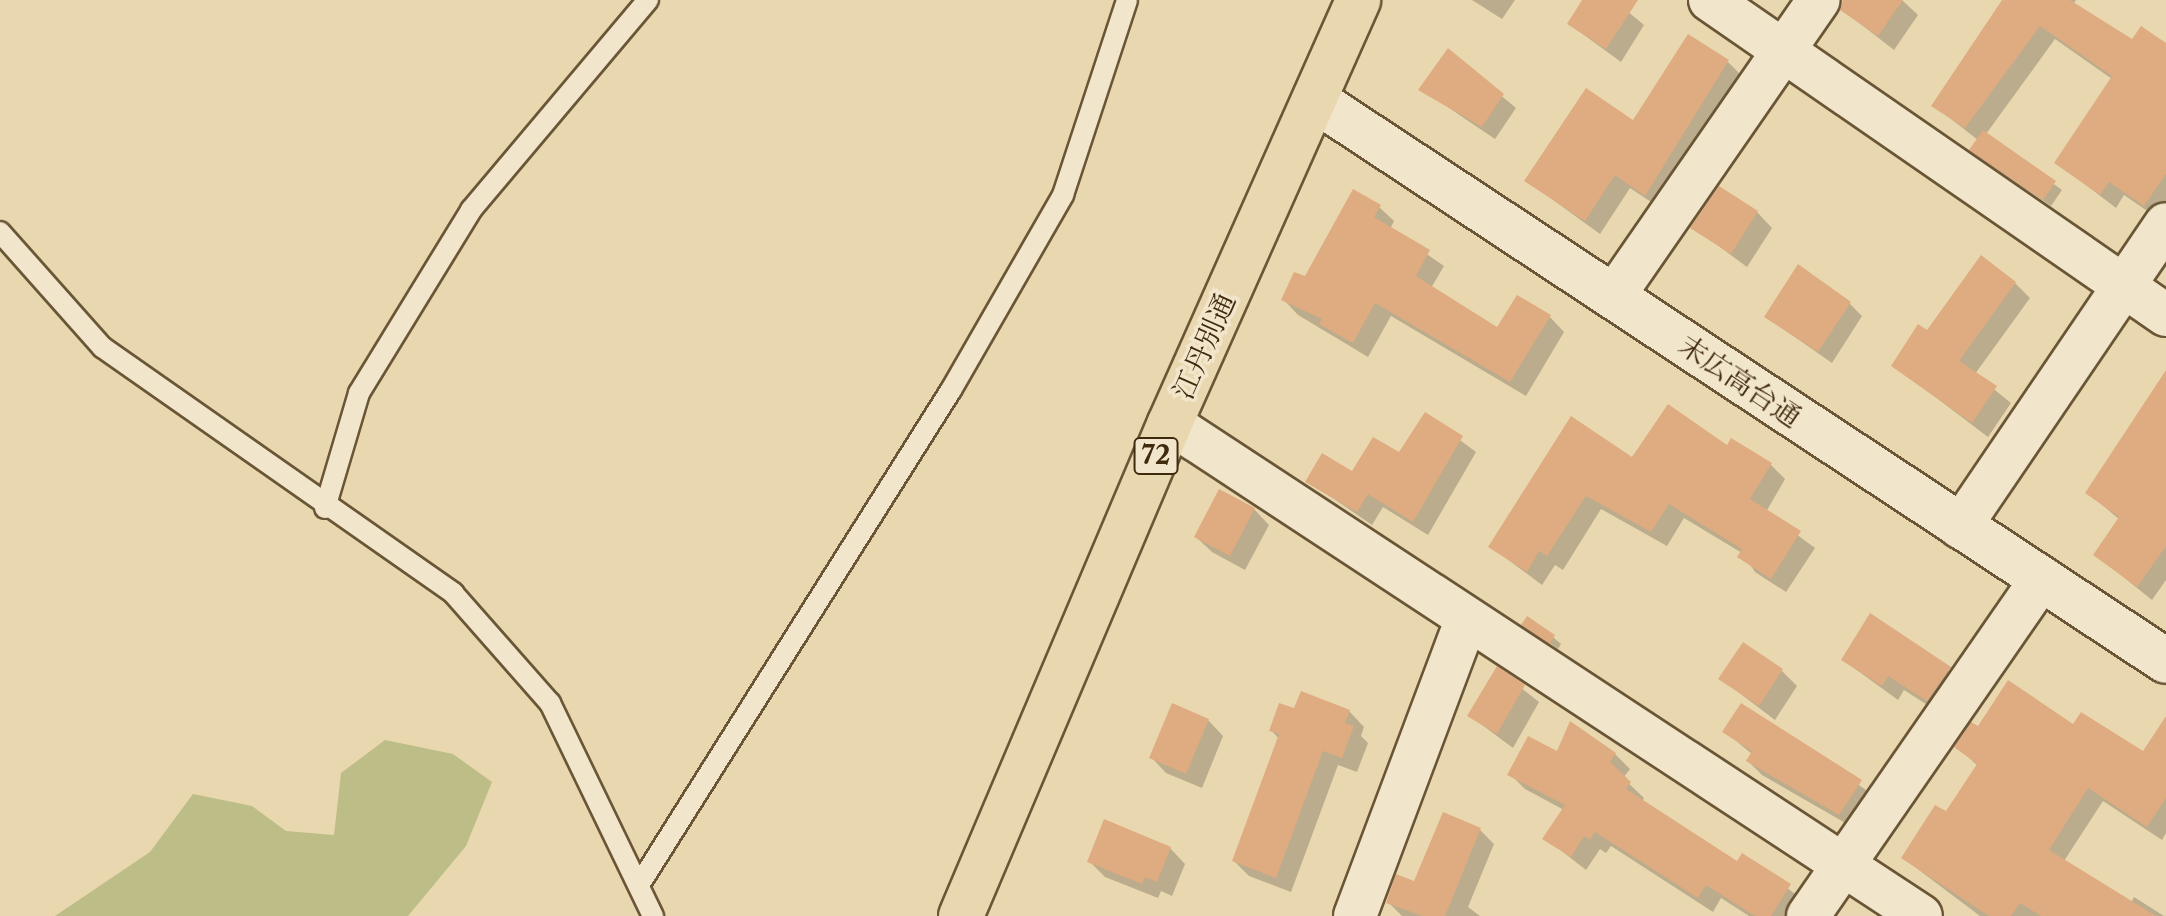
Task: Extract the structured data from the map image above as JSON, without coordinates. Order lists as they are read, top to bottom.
{
  "streets": {
    "main road": ["江丹別通", "72"],
    "street": ["末広高台通"]
  },
  "crossings": [
    ["江丹別通", "末広高台通"]
  ]
}
